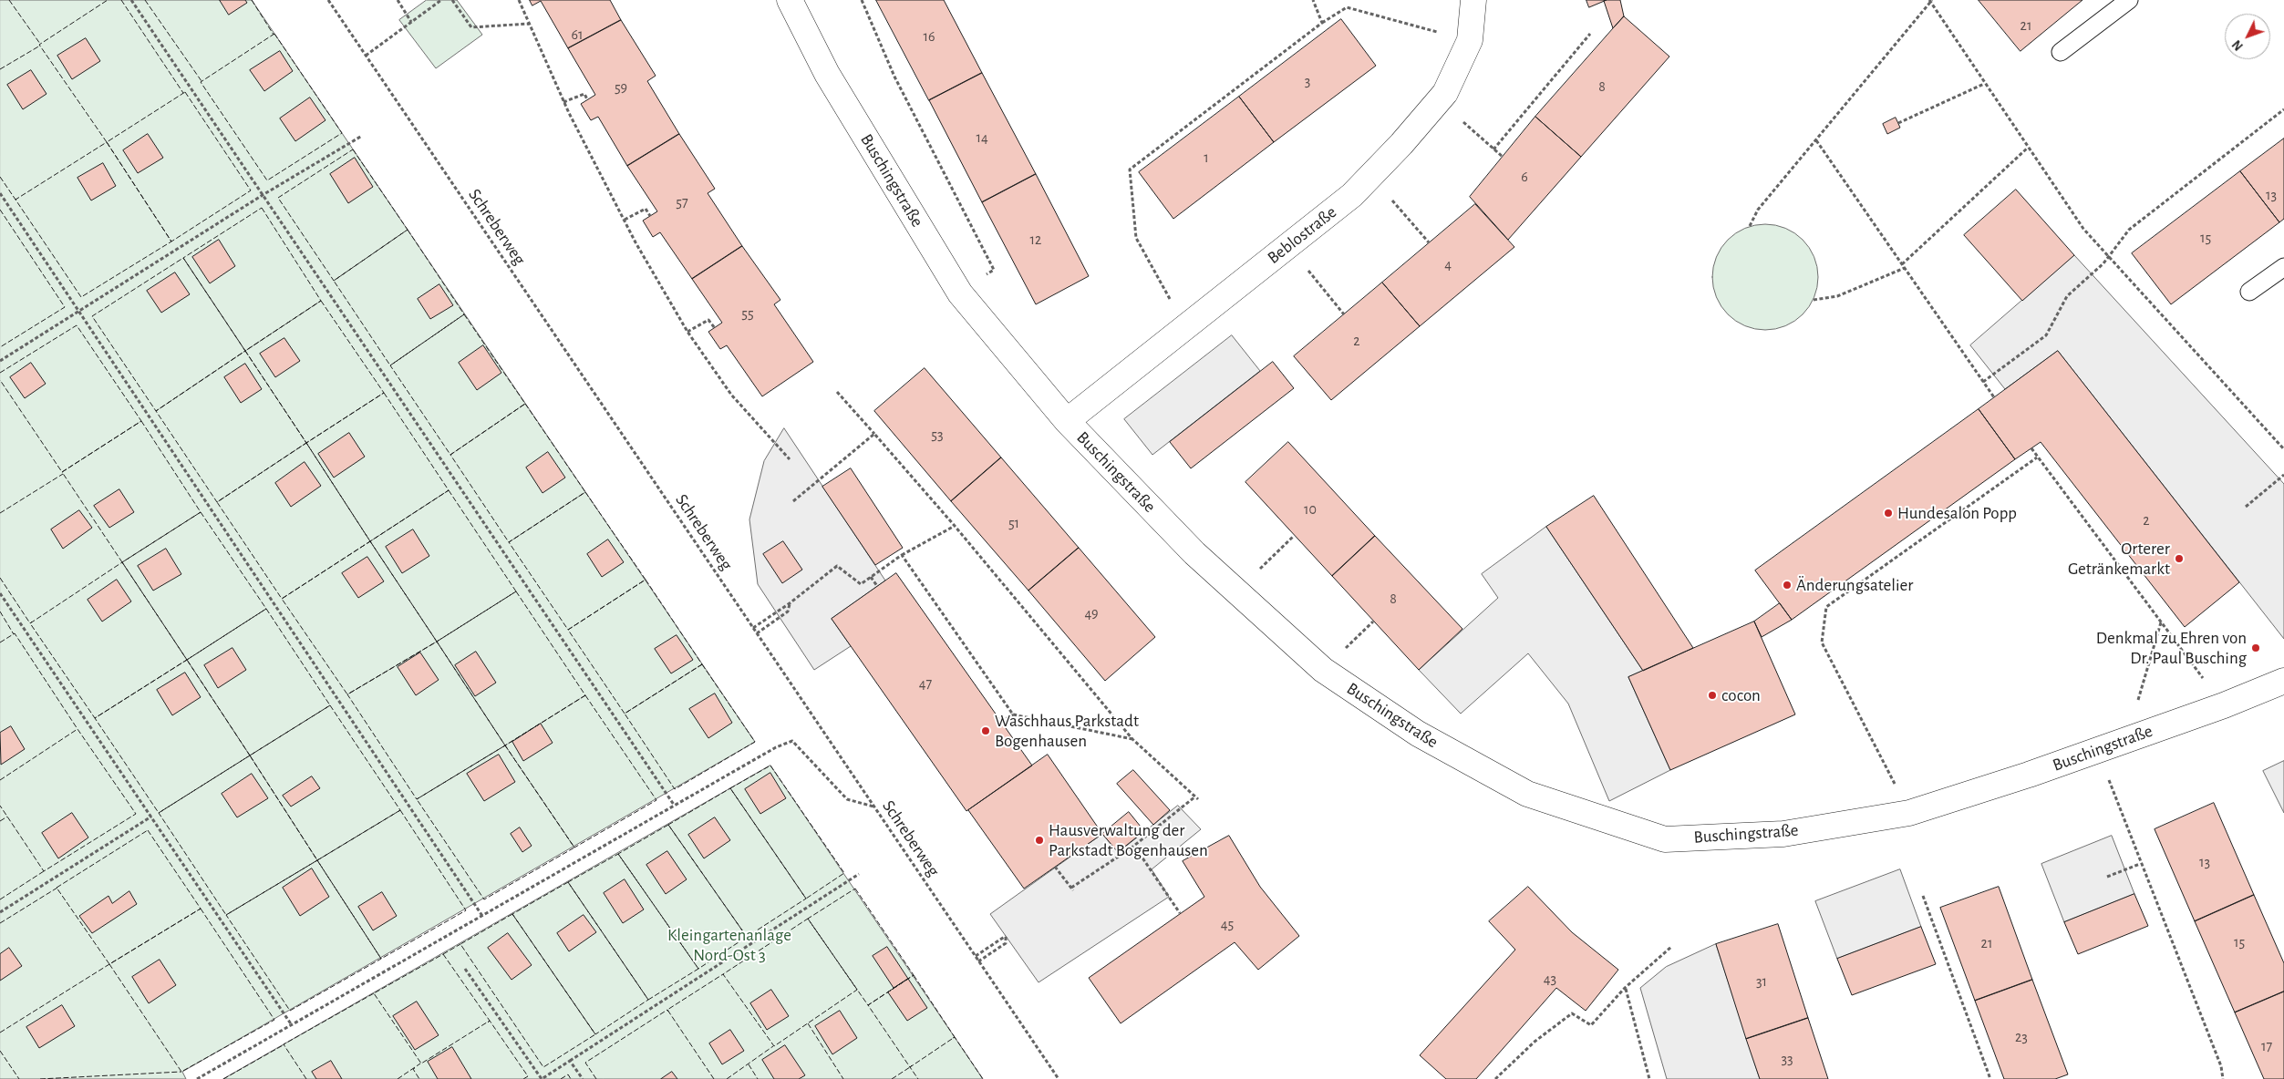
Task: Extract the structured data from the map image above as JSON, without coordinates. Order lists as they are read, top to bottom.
{
  "streets": {
    "street": ["Buschingstraße", "Beblostraße"],
    "path": ["Schreberweg"]
  },
  "crossings": [
    ["Buschingstraße", "Beblostraße"]
  ],
  "parks": ["Kleingartenanlage Nord-Ost 3"],
  "places": [
    "Hundesalon Popp",
    "Orterer Getränkemarkt",
    "Änderungsatelier",
    "Denkmal zu Ehren von Dr. Paul Busching",
    "cocon",
    "Waschhaus Parkstadt Bogenhausen",
    "Hausverwaltung der Parkstadt Bogenhausen"
  ],
  "house_numbers": [
    "21",
    "61",
    "16",
    "3",
    "8",
    "59",
    "14",
    "1",
    "6",
    "13",
    "57",
    "15",
    "12",
    "4",
    "55",
    "2",
    "53",
    "10",
    "2",
    "51",
    "8",
    "49",
    "47",
    "13",
    "45",
    "15",
    "21",
    "43",
    "31",
    "23",
    "17",
    "33"
  ],
  "north": "bottom left"
}
